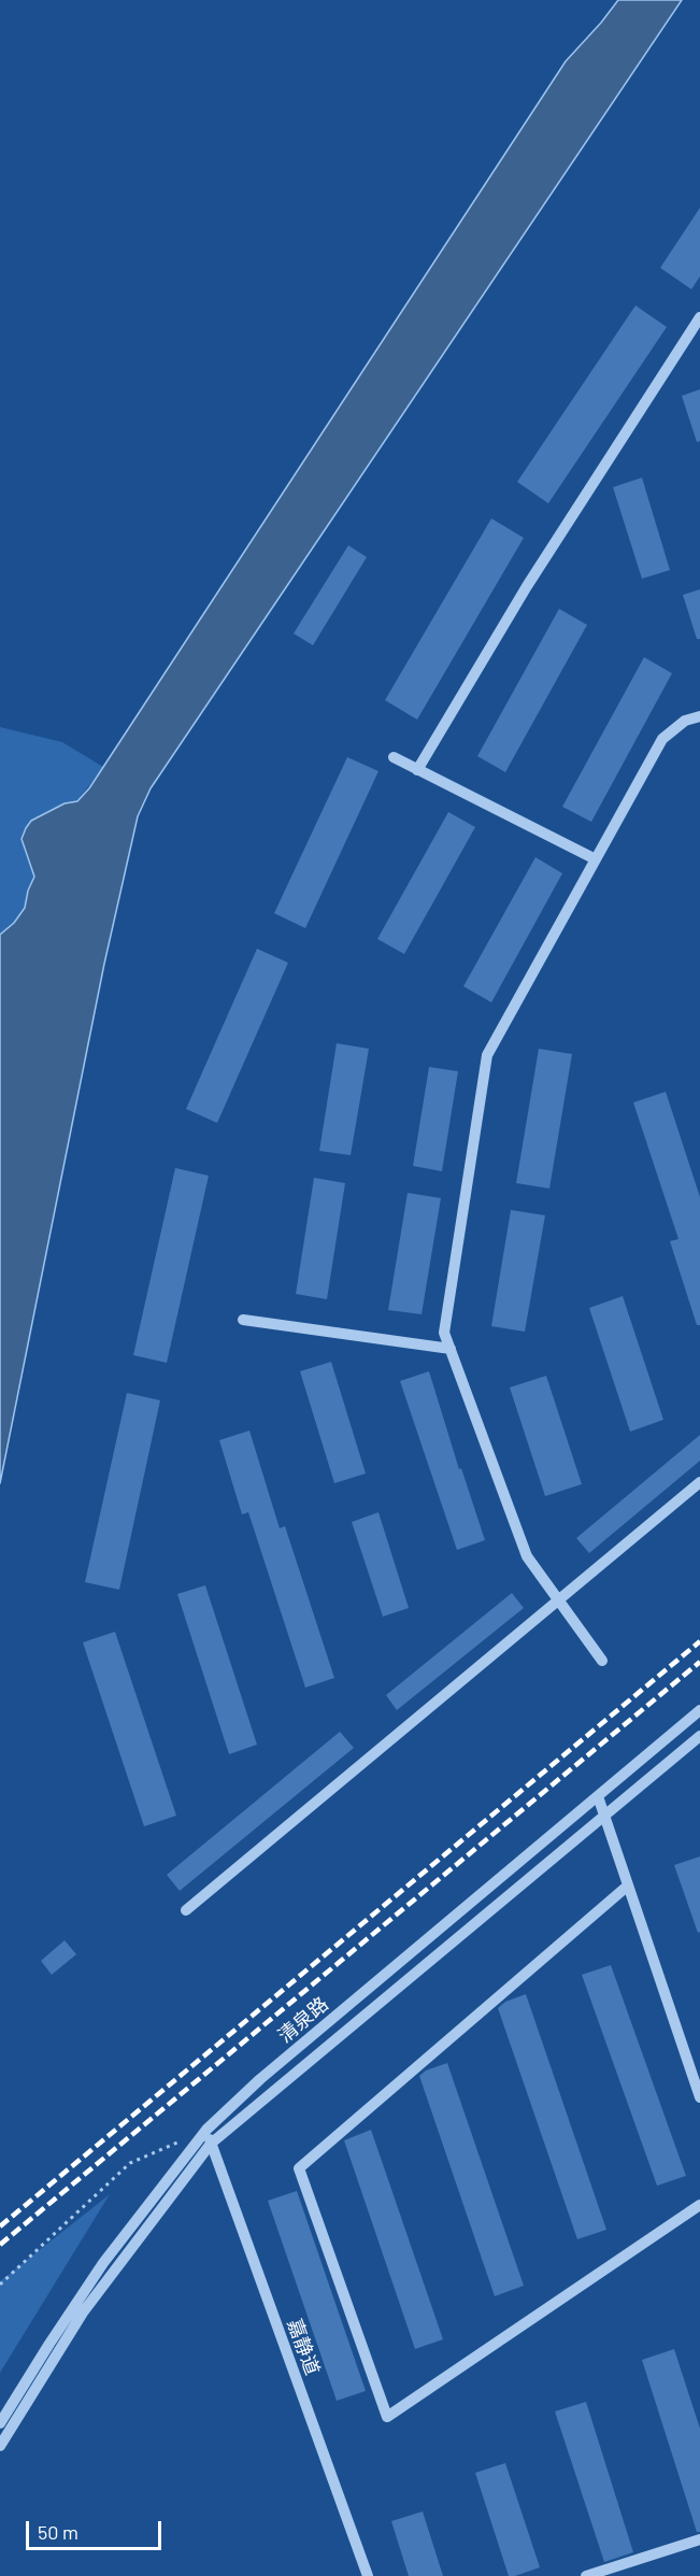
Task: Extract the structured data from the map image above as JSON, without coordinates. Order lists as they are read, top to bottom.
{
  "streets": {
    "street": ["清泉路", "嘉静道"]
  },
  "crossings": [
    ["清泉路", "嘉静道"]
  ],
  "scale_bar": "50 m"
}
